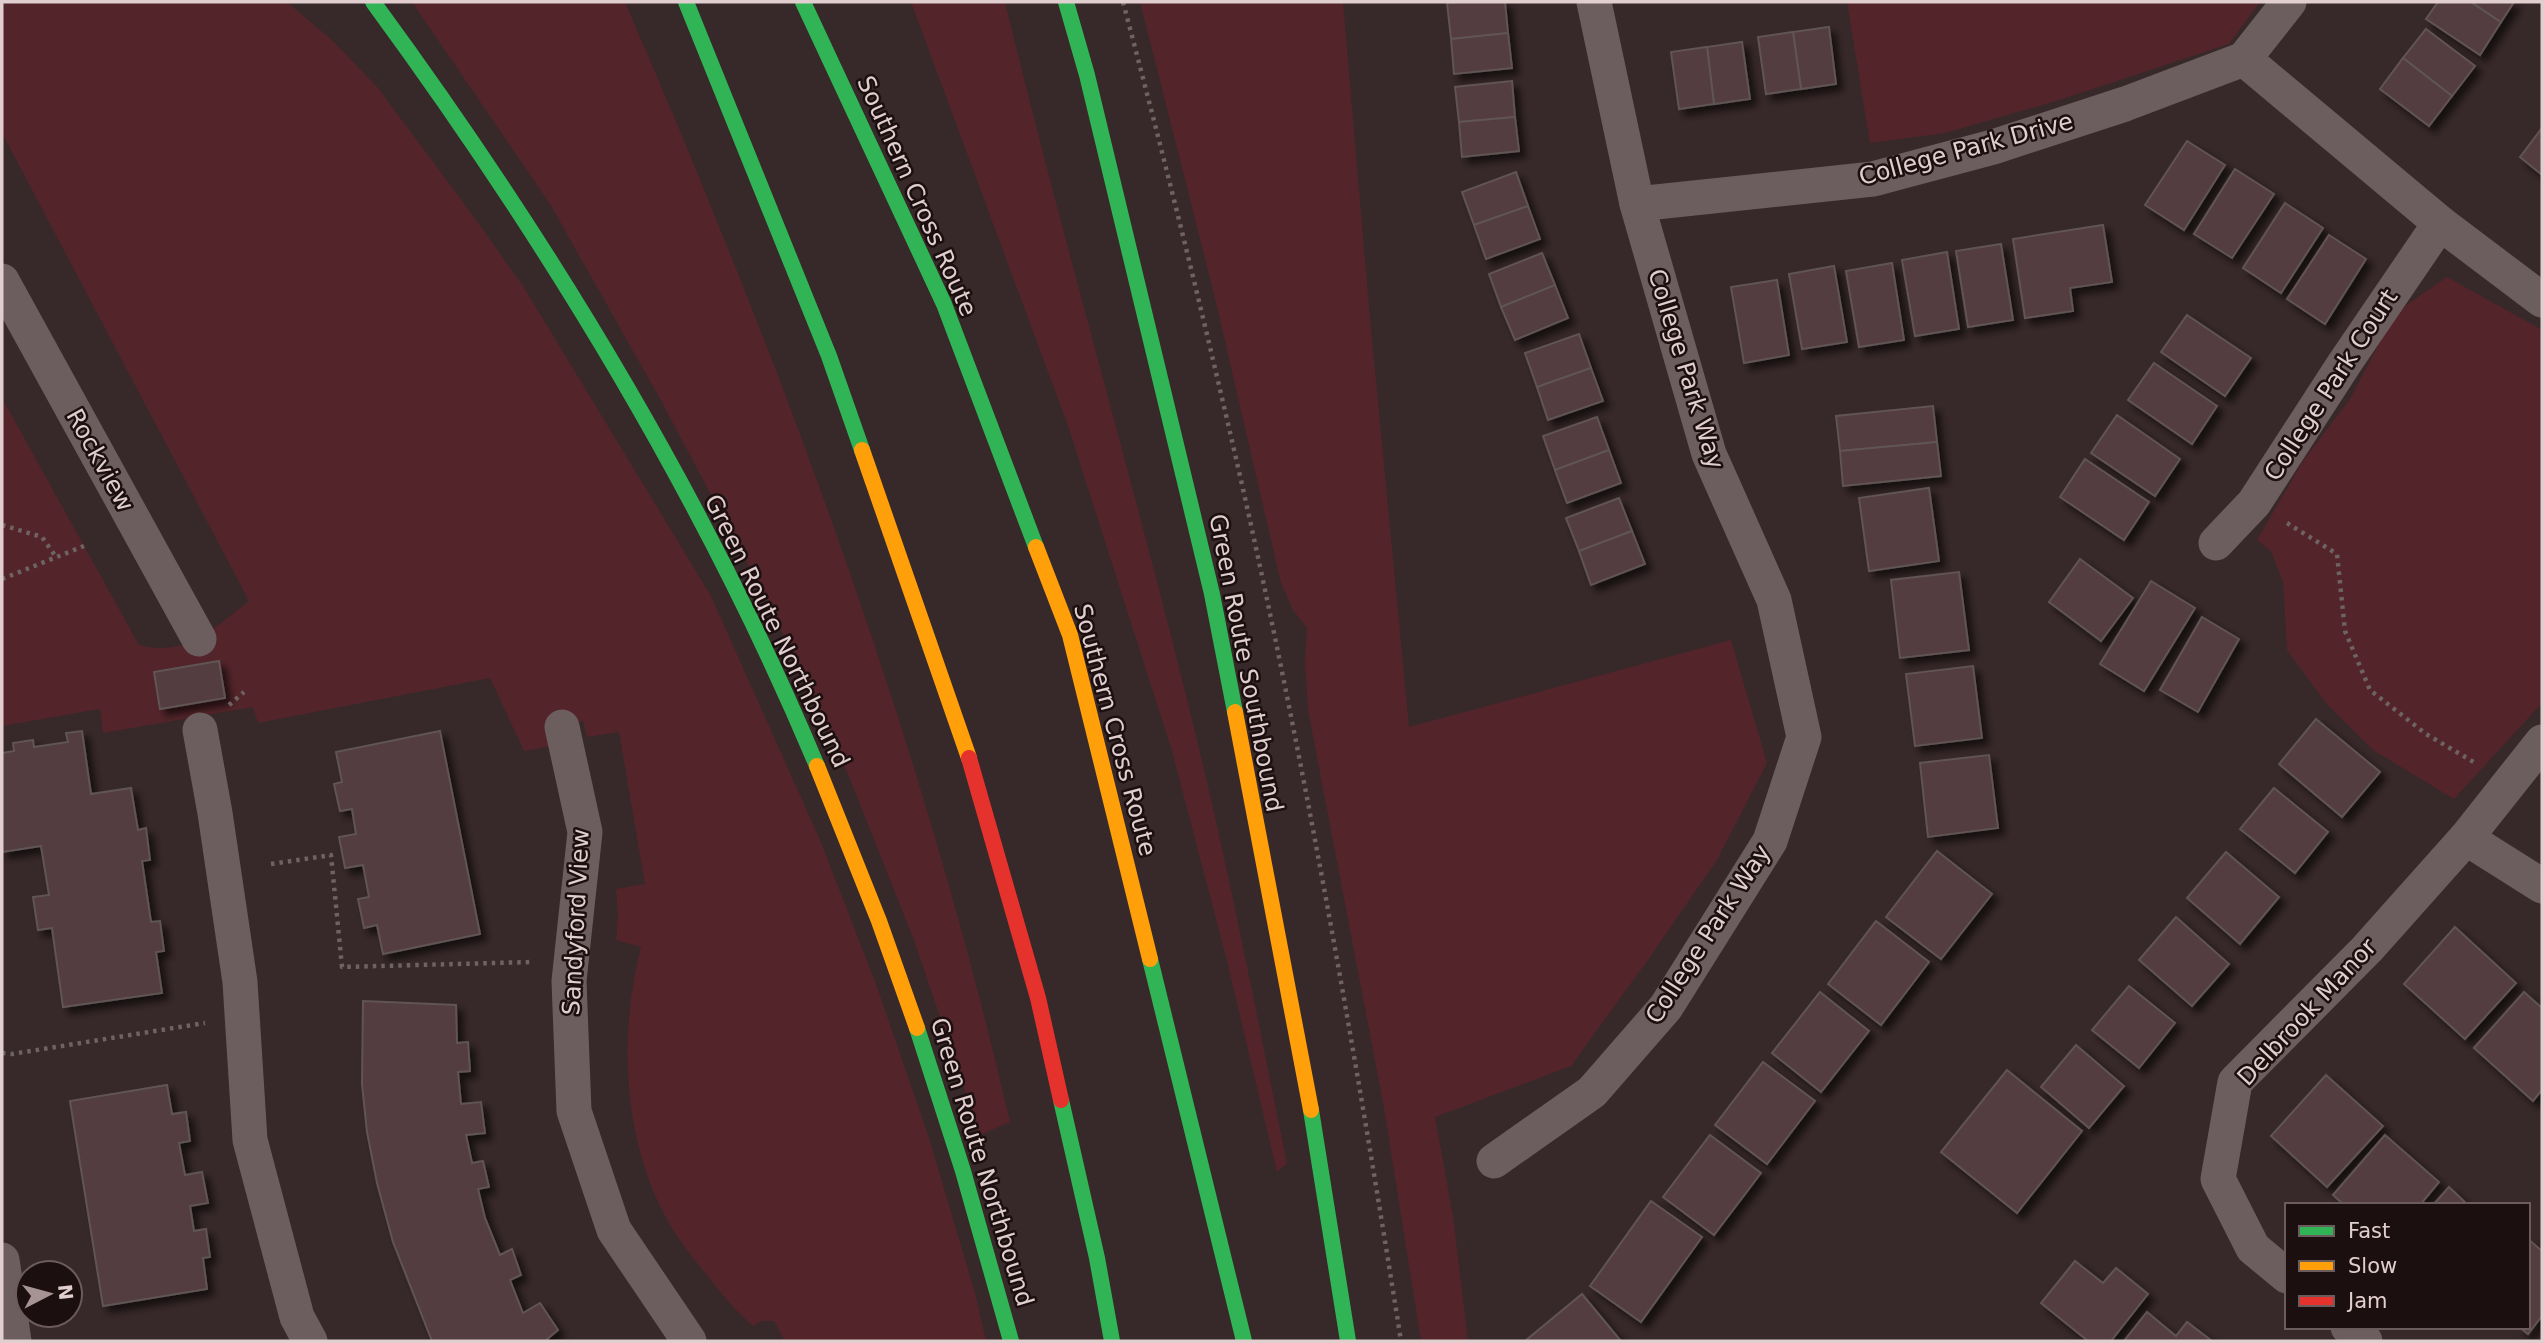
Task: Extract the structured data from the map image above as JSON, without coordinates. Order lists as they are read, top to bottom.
{
  "streets": {
    "main road": ["Southern Cross Route", "Green Route Northbound", "Green Route Southbound"],
    "street": [
      "College Park Drive",
      "College Park Way",
      "College Park Court",
      "Rockview",
      "Sandyford View",
      "Delbrook Manor"
    ]
  },
  "crossings": [
    ["College Park Drive", "College Park Way"]
  ],
  "legend": ["Fast", "Slow", "Jam"],
  "north": "right"
}
